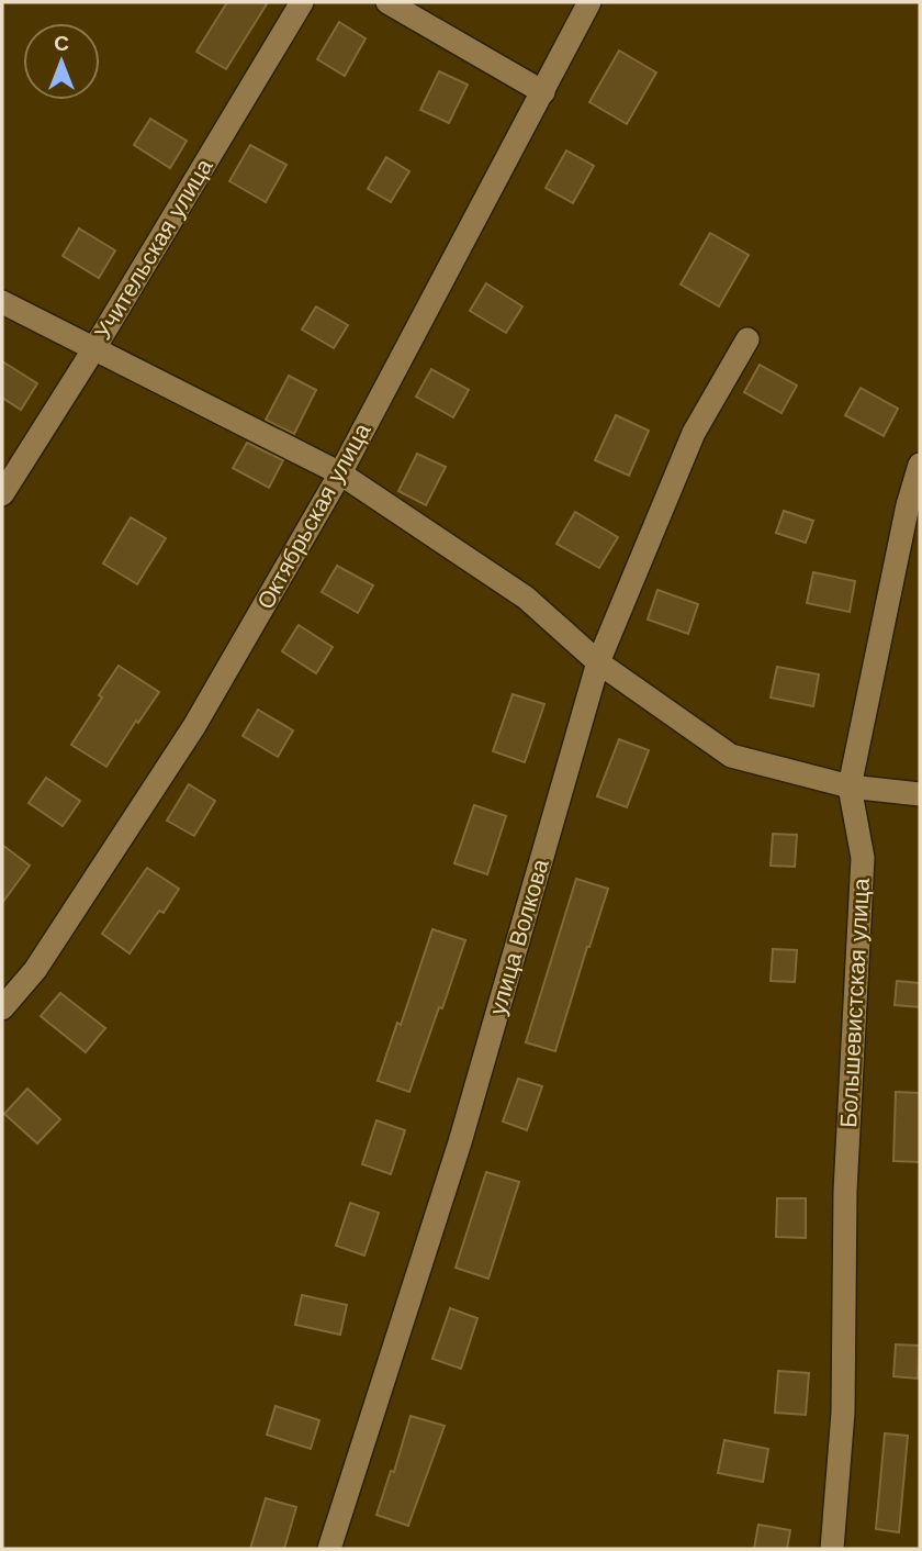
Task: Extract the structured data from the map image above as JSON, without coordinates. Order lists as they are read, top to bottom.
{
  "streets": {
    "street": [
      "Учительская улица",
      "Октябрьская улица",
      "улица Волкова",
      "Большевистская улица"
    ]
  },
  "north": "top"
}
